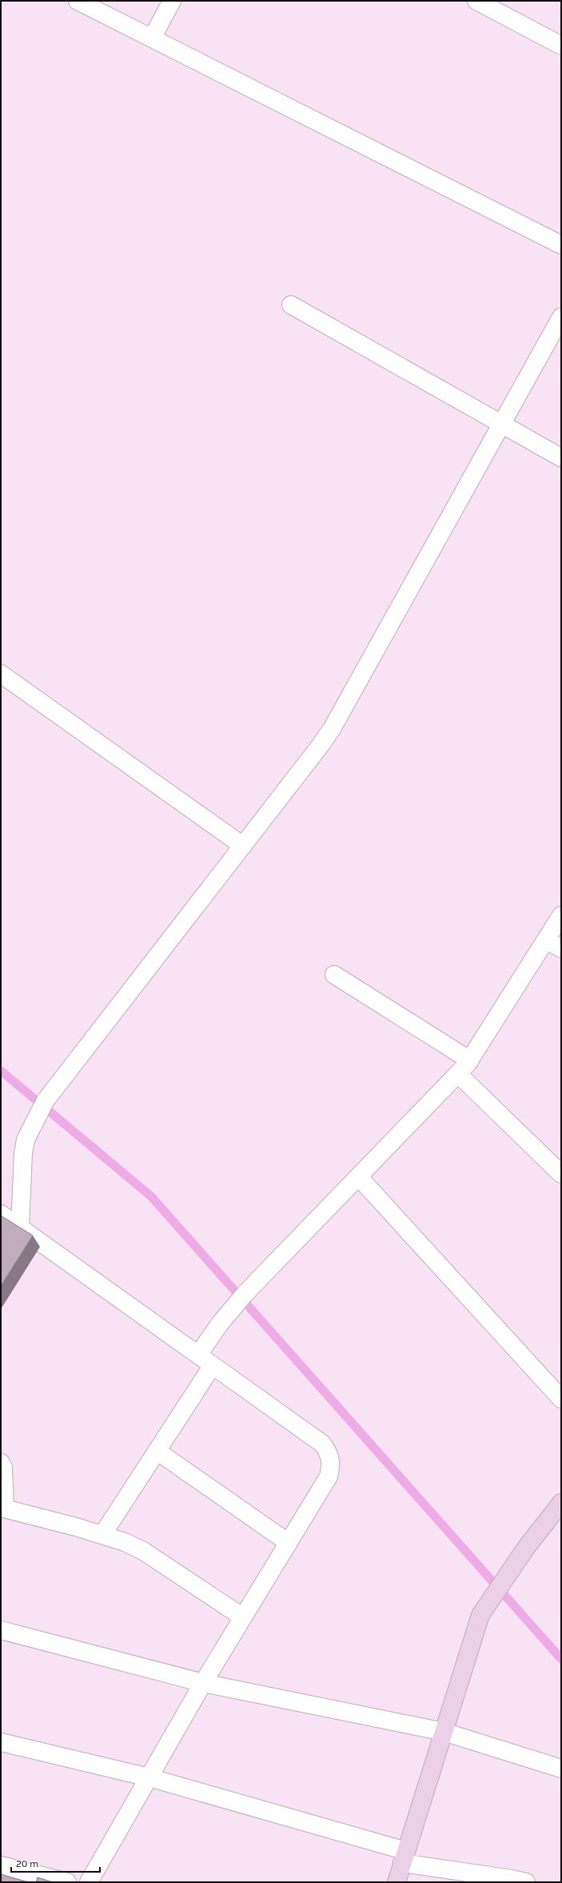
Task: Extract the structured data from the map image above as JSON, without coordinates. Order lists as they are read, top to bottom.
{
  "scale_bar": "20 m"
}
